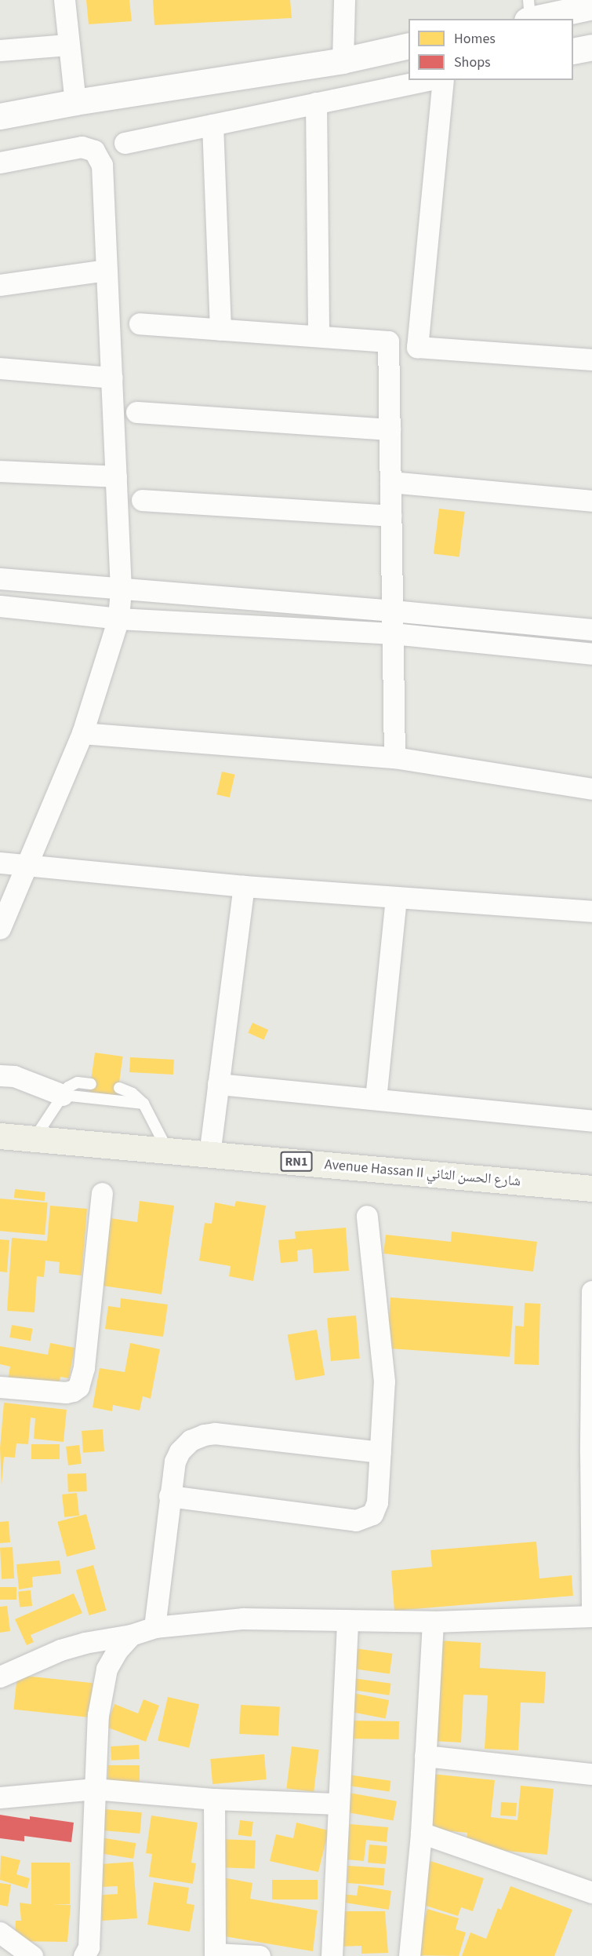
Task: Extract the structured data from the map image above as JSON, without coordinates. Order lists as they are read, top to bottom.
{
  "streets": {
    "main road": ["RN1", "Avenue Hassan II شارع الحسن الثاني"]
  },
  "legend": ["Homes", "Shops"]
}
